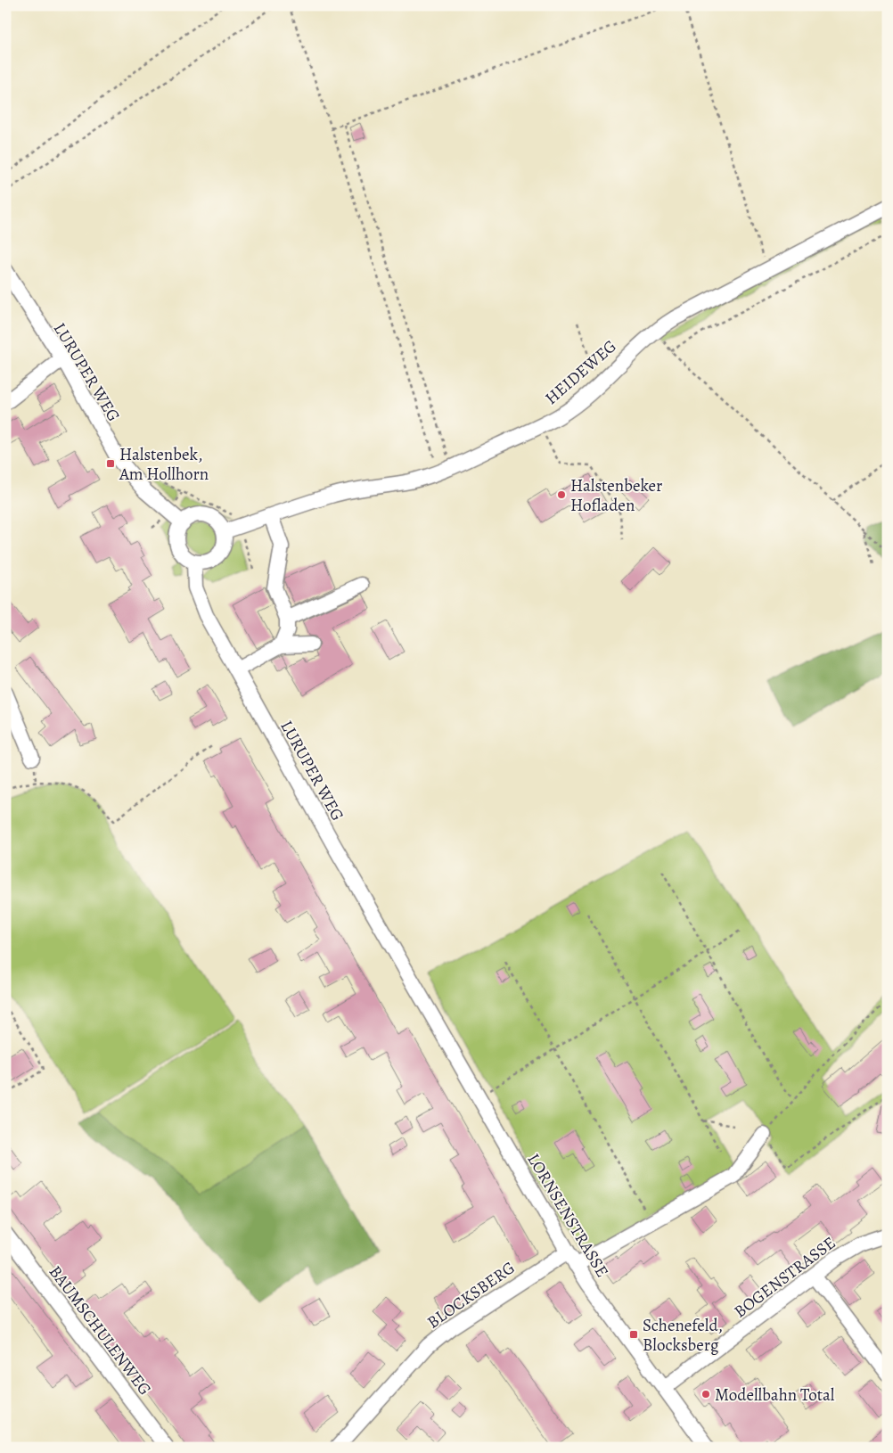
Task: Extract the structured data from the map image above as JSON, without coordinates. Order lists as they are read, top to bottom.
{
  "streets": {
    "street": [
      "LURUPER WEG",
      "HEIDEWEG",
      "LORNSENSTRASSE",
      "BOGENSTRASSE",
      "BLOCKSBERG",
      "BAUMSCHULENWEG"
    ]
  },
  "crossings": [
    ["LURUPER WEG", "HEIDEWEG"],
    ["LURUPER WEG", "LORNSENSTRASSE"],
    ["LORNSENSTRASSE", "BOGENSTRASSE"],
    ["LORNSENSTRASSE", "BLOCKSBERG"]
  ],
  "places": {
    "transit": ["Halstenbek, Am Hollhorn", "Schenefeld, Blocksberg"],
    "other": ["Halstenbeker Hofladen", "Modellbahn Total"]
  }
}
